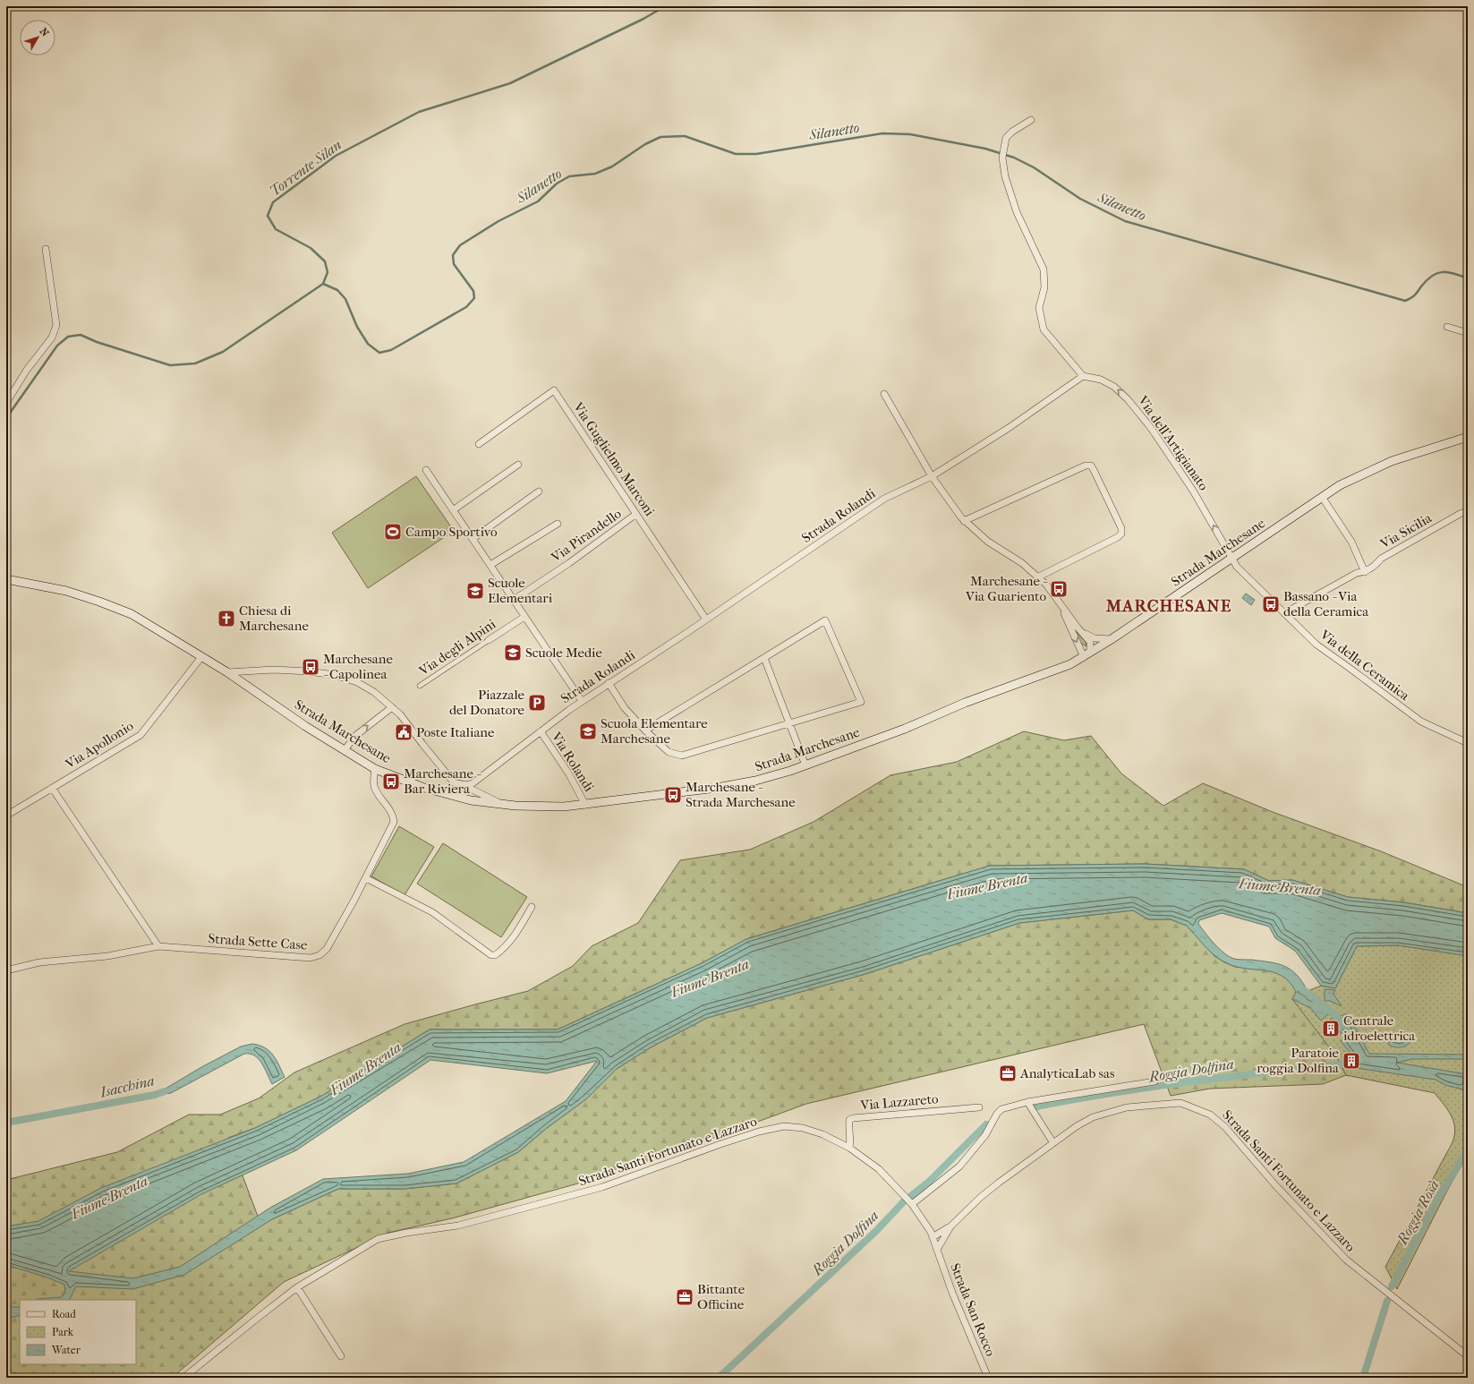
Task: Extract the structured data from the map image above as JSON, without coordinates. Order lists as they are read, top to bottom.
{
  "streets": {
    "main road": ["Strada Marchesane"],
    "street": [
      "Via dell'Artigianato",
      "Via Guglielmo Marconi",
      "Strada Rolandi",
      "Via Sicilia",
      "Via Pirandello",
      "Via degli Alpini",
      "Via della Ceramica",
      "Via Apollonio",
      "Via Rolandi",
      "Strada Sette Case",
      "Via Lazzareto",
      "Strada Santi Fortunato e Lazzaro",
      "Strada San Rocco"
    ]
  },
  "crossings": [
    ["Via dell'Artigianato", "Strada Rolandi"],
    ["Via dell'Artigianato", "Strada Marchesane"],
    ["Via dell'Artigianato", "Via della Ceramica"],
    ["Via Guglielmo Marconi", "Strada Rolandi"],
    ["Via Guglielmo Marconi", "Via Pirandello"],
    ["Strada Rolandi", "Via Rolandi"],
    ["Via Sicilia", "Via della Ceramica"],
    ["Strada Marchesane", "Via della Ceramica"],
    ["Strada Marchesane", "Via Apollonio"],
    ["Strada Marchesane", "Via Rolandi"],
    ["Strada Marchesane", "Strada Sette Case"],
    ["Via Lazzareto", "Strada Santi Fortunato e Lazzaro"],
    ["Strada Santi Fortunato e Lazzaro", "Strada San Rocco"]
  ],
  "one_way": ["Via dell'Artigianato"],
  "districts": ["MARCHESANE"],
  "water": [
    "Silanetto",
    "Torrente Silan",
    "Fiume Brenta",
    "Roggia Dolfina",
    "Isacchina",
    "Roggia Rosà"
  ],
  "places": {
    "sports": ["Campo Sportivo"],
    "bus stop": [
      "Marchesane - Via Guariento",
      "Bassano - Via della Ceramica",
      "Marchesane - Capolinea",
      "Marchesane - Bar Riviera",
      "Marchesane - Strada Marchesane"
    ],
    "school or university": ["Scuole Elementari", "Scuole Medie", "Scuola Elementare Marchesane"],
    "church": ["Chiesa di Marchesane"],
    "parking": ["Piazzale del Donatore"],
    "public building": ["Poste Italiane"],
    "building": ["Centrale idroelettrica", "Paratoie roggia Dolfina"],
    "office": ["AnalyticaLab sas", "Bittante Officine"]
  },
  "legend": ["Road", "Park", "Water"],
  "north": "top right"
}
